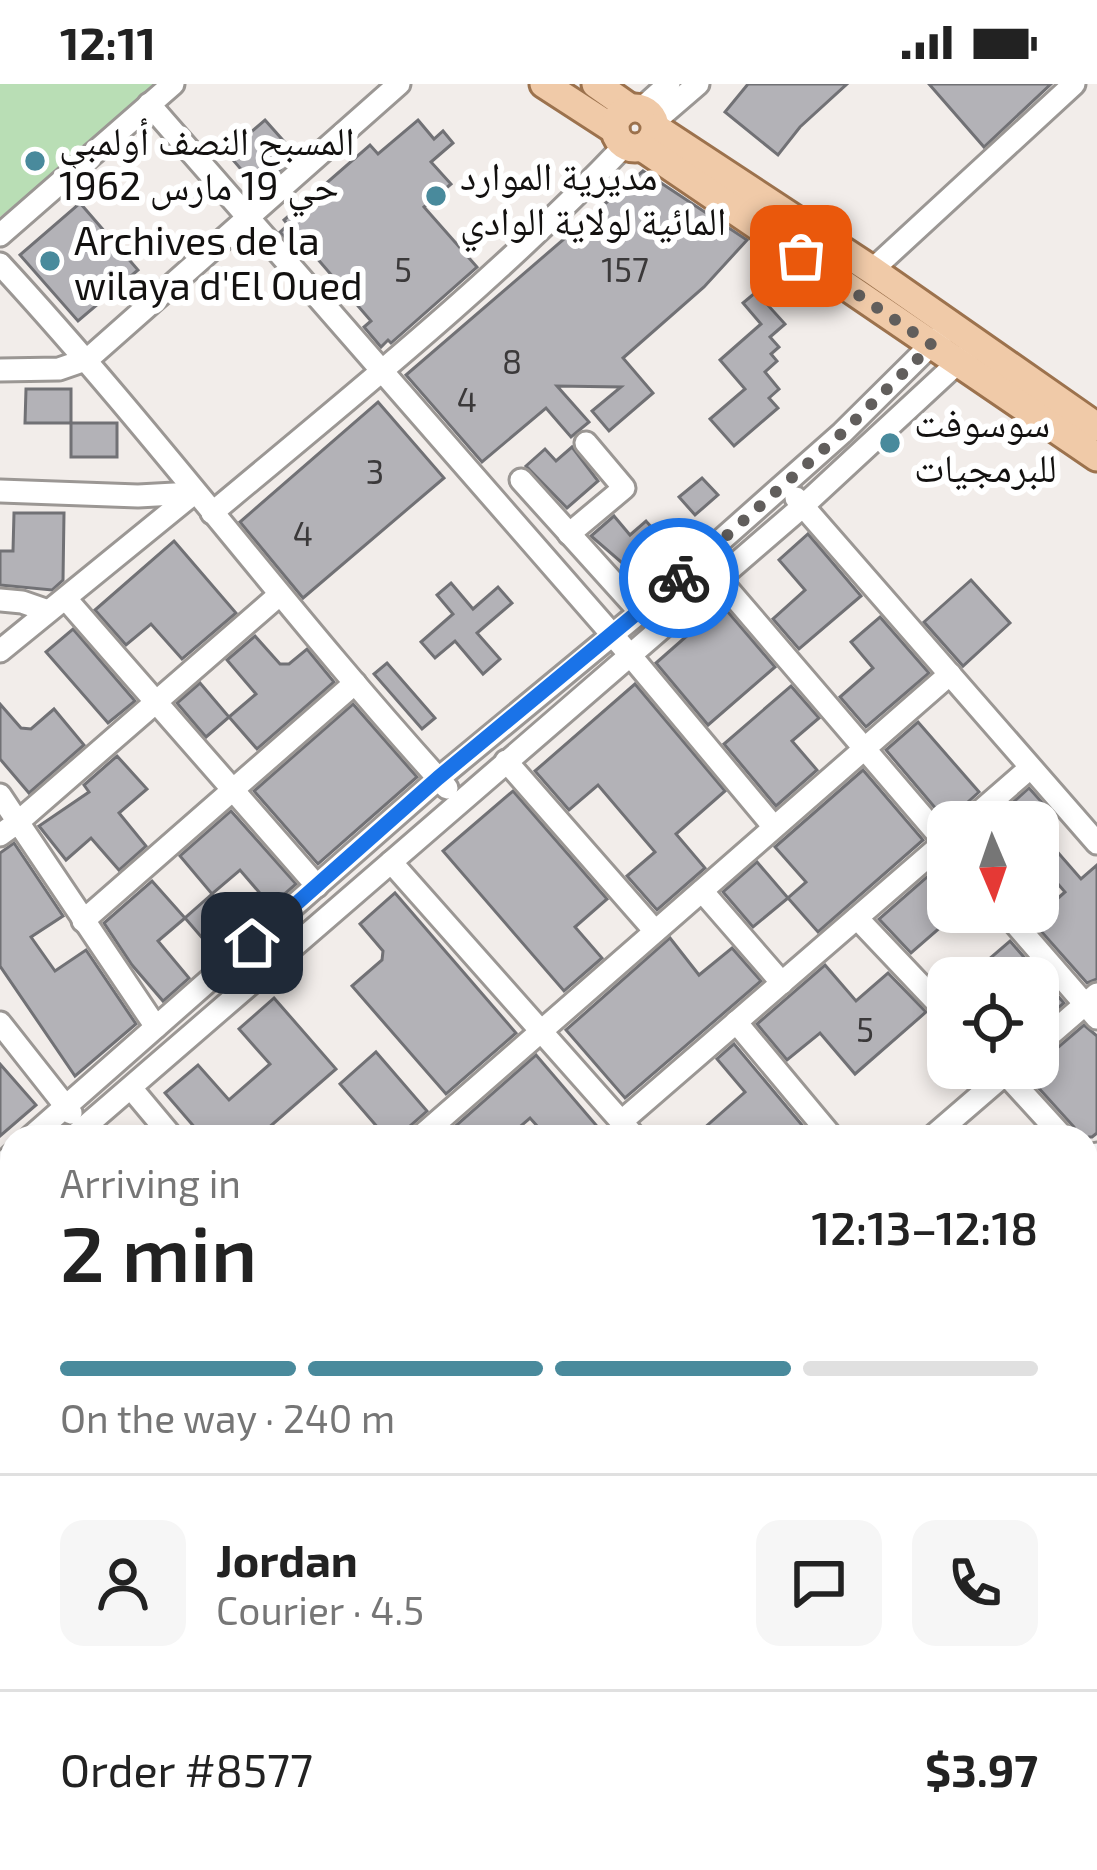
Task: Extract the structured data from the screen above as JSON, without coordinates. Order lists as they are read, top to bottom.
{
  "places": [
    "المسبح النصف أولمبي حي 19 مارس 1962",
    "مديرية الموارد المائية لولاية الوادي",
    "Archives de la wilaya d'El Oued",
    "سوسوفت للبرمجيات"
  ],
  "house_numbers": [
    "5",
    "157",
    "8",
    "4",
    "3",
    "4",
    "5"
  ],
  "north": "bottom",
  "page": {
    "status": "12:11",
    "heading": ["2 min", "Arriving in", "12:13–12:18"],
    "panel": [
      "Jordan",
      "Courier · 4.5",
      "Order #8577",
      "$3.97"
    ],
    "bar": "On the way · 240 m"
  }
}
